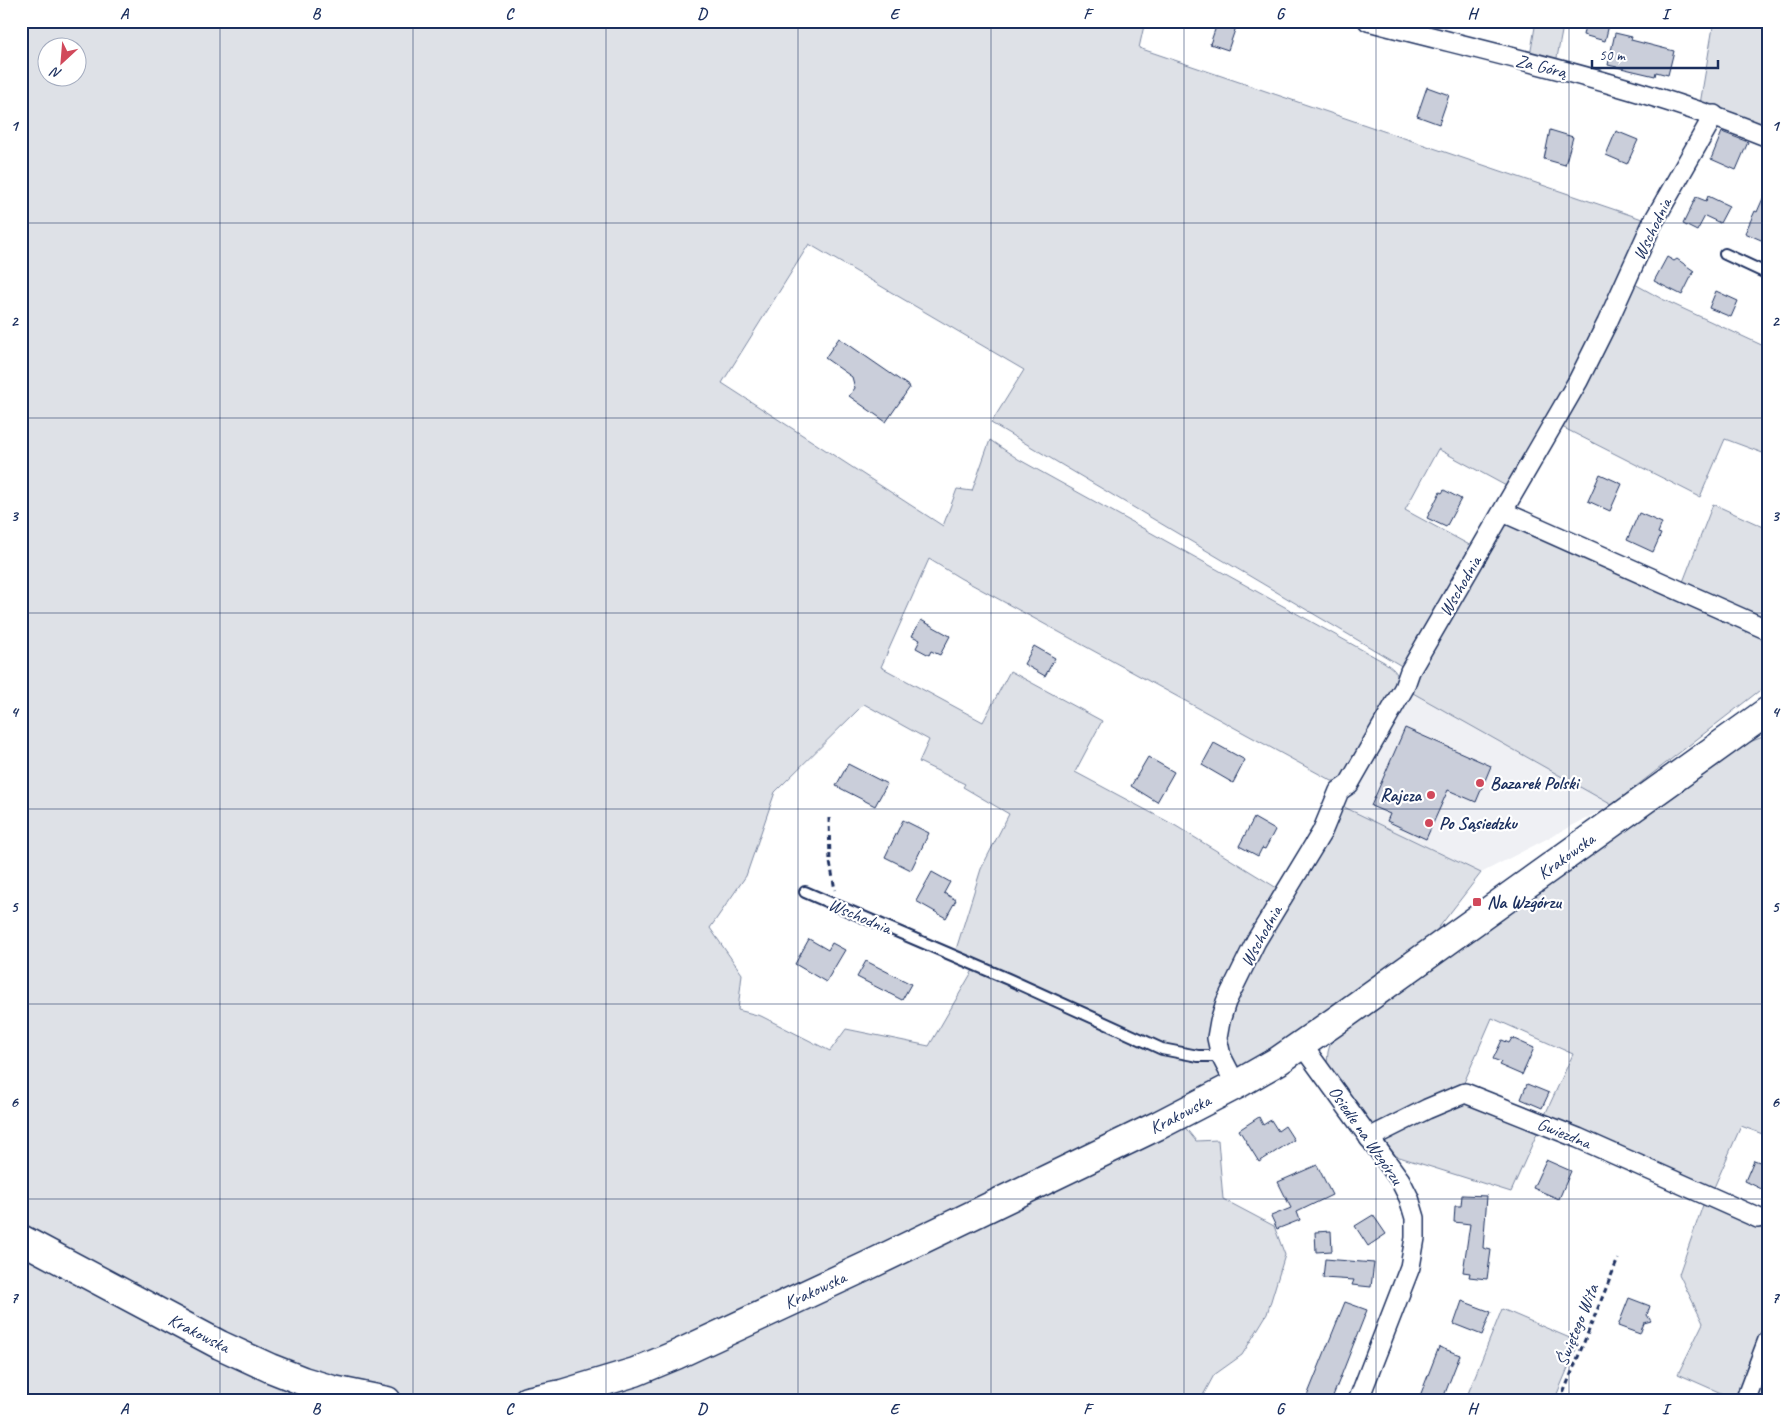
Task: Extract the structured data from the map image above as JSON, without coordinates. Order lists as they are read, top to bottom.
{
  "streets": {
    "main road": ["Krakowska"],
    "street": [
      "Za Górą",
      "Wschodnia",
      "Gwiezdna",
      "Osiedle na Wzgórzu"
    ],
    "path": ["Świętego Wita"]
  },
  "crossings": [
    ["Za Górą", "Wschodnia"],
    ["Wschodnia", "Krakowska"],
    ["Krakowska", "Osiedle na Wzgórzu"],
    ["Gwiezdna", "Osiedle na Wzgórzu"]
  ],
  "places": {
    "other": ["Bazarek Polski", "Rajcza", "Po Sąsiedzku"],
    "transit": ["Na Wzgórzu"]
  },
  "scale_bar": "50 m",
  "north": "bottom left",
  "grid": {
    "columns": [
      "A",
      "B",
      "C",
      "D",
      "E",
      "F",
      "G",
      "H",
      "I"
    ],
    "rows": [
      "1",
      "2",
      "3",
      "4",
      "5",
      "6",
      "7"
    ]
  }
}
